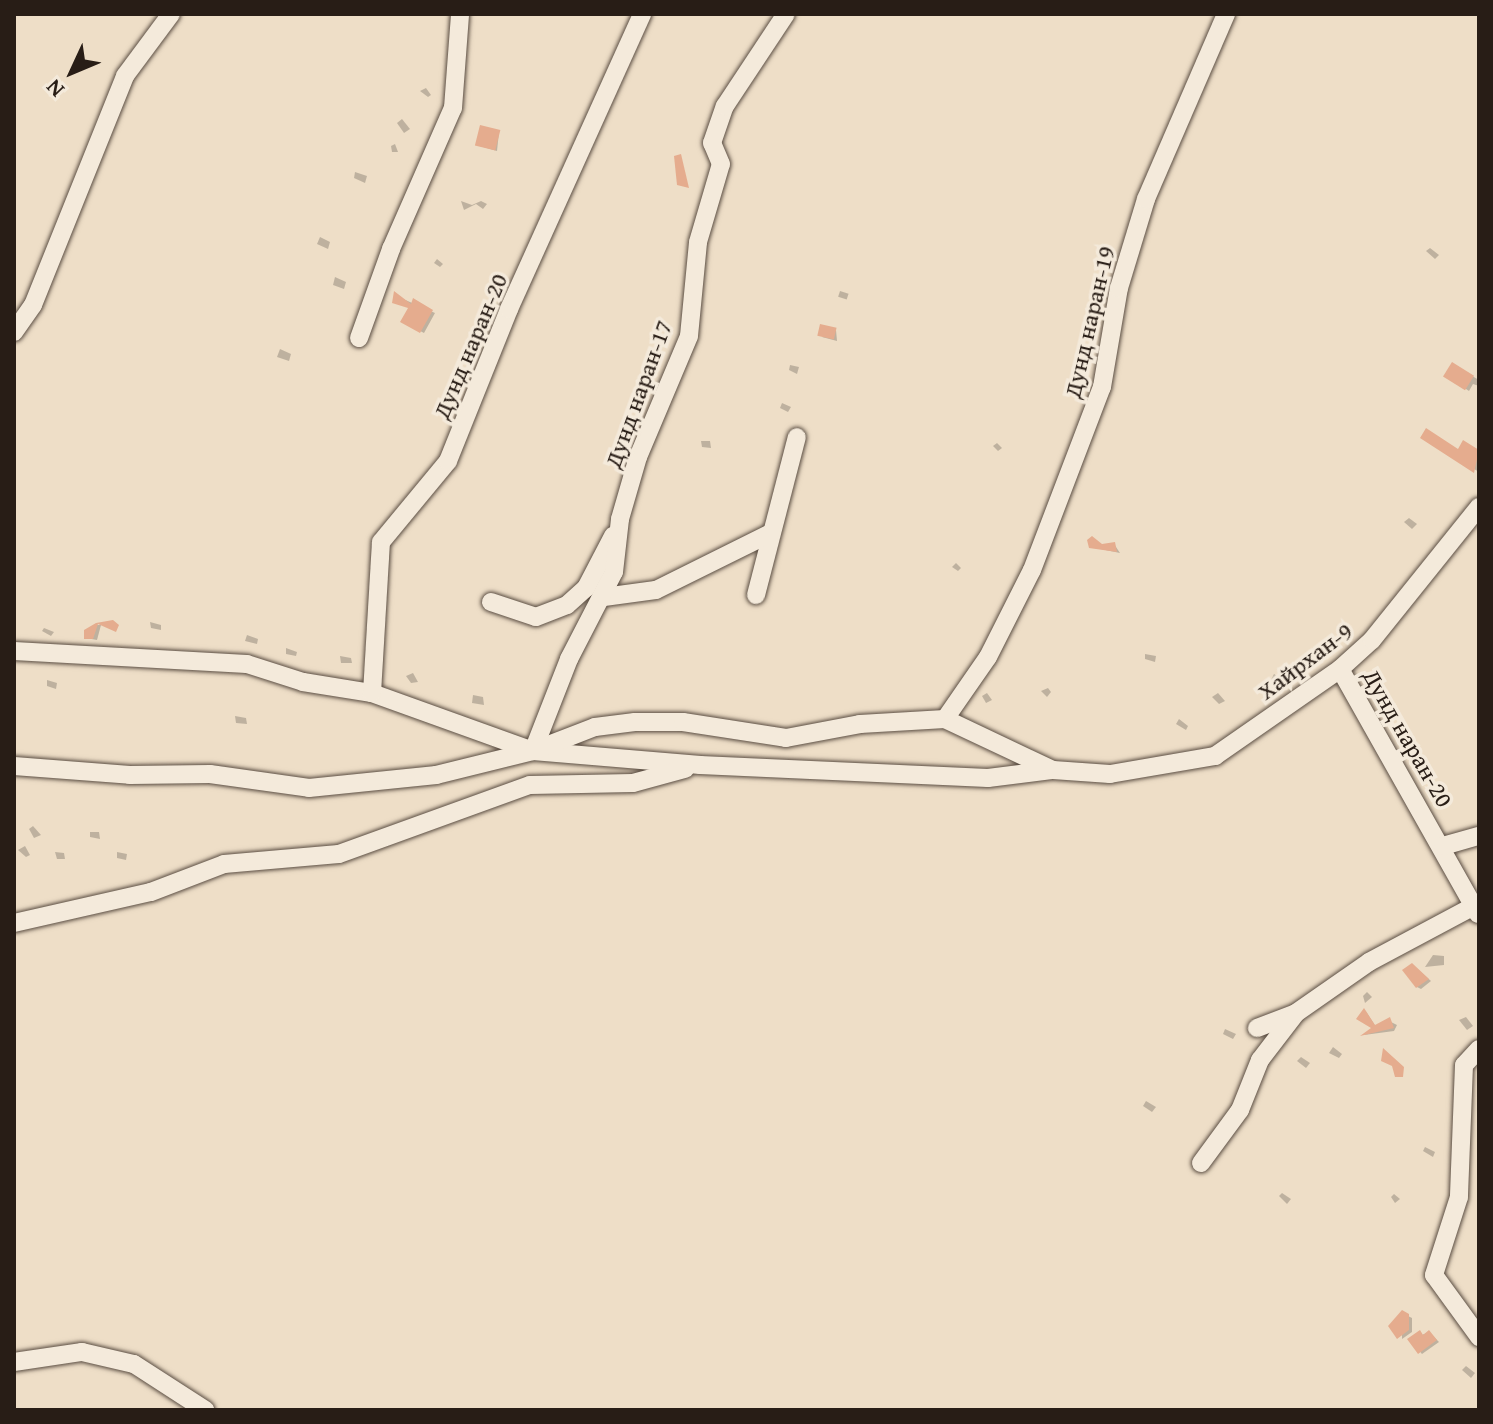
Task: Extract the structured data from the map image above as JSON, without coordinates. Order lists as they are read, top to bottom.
{
  "streets": {
    "street": [
      "Дунд наран-19",
      "Дунд наран-20",
      "Дунд наран-17",
      "Хайрхан-9"
    ]
  },
  "crossings": [
    ["Дунд наран-20", "Хайрхан-9"]
  ],
  "north": "bottom left"
}
